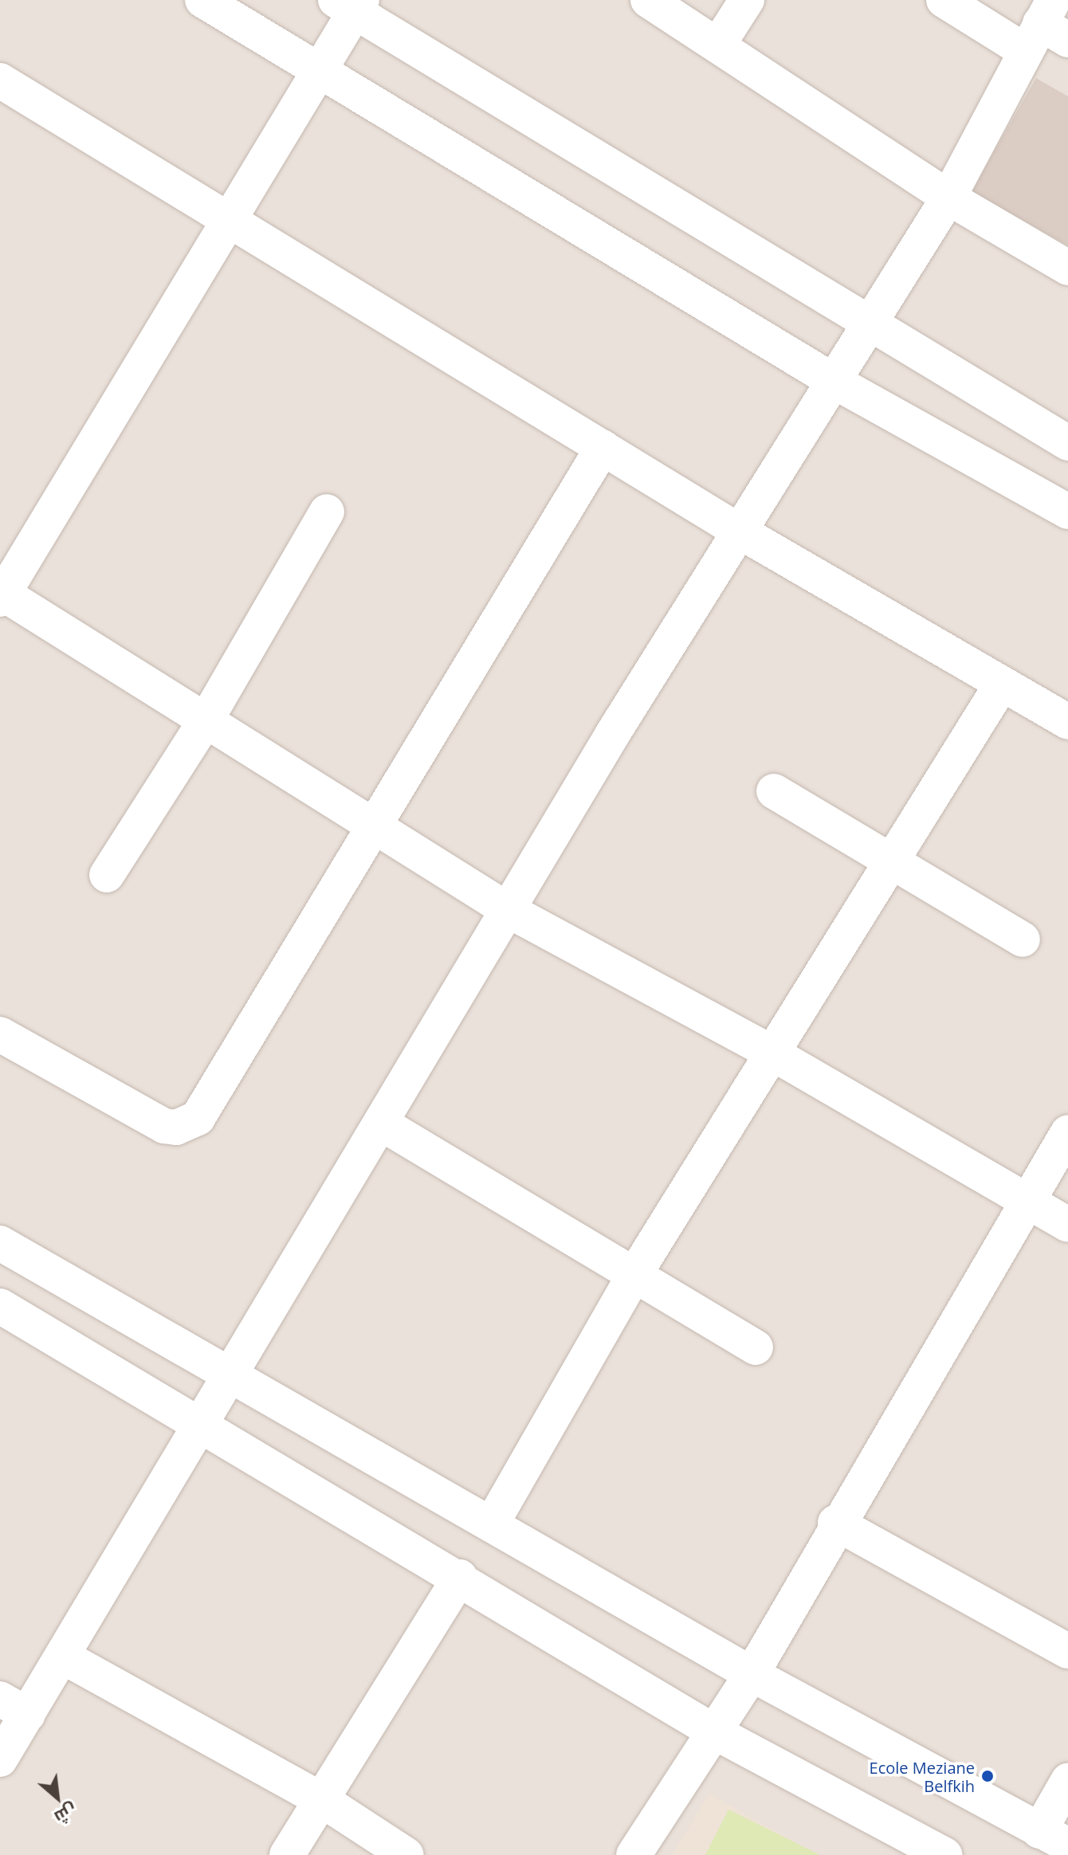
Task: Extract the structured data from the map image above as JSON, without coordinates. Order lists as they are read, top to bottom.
{
  "places": ["Ecole Meziane Belfkih"],
  "north": "bottom right"
}
